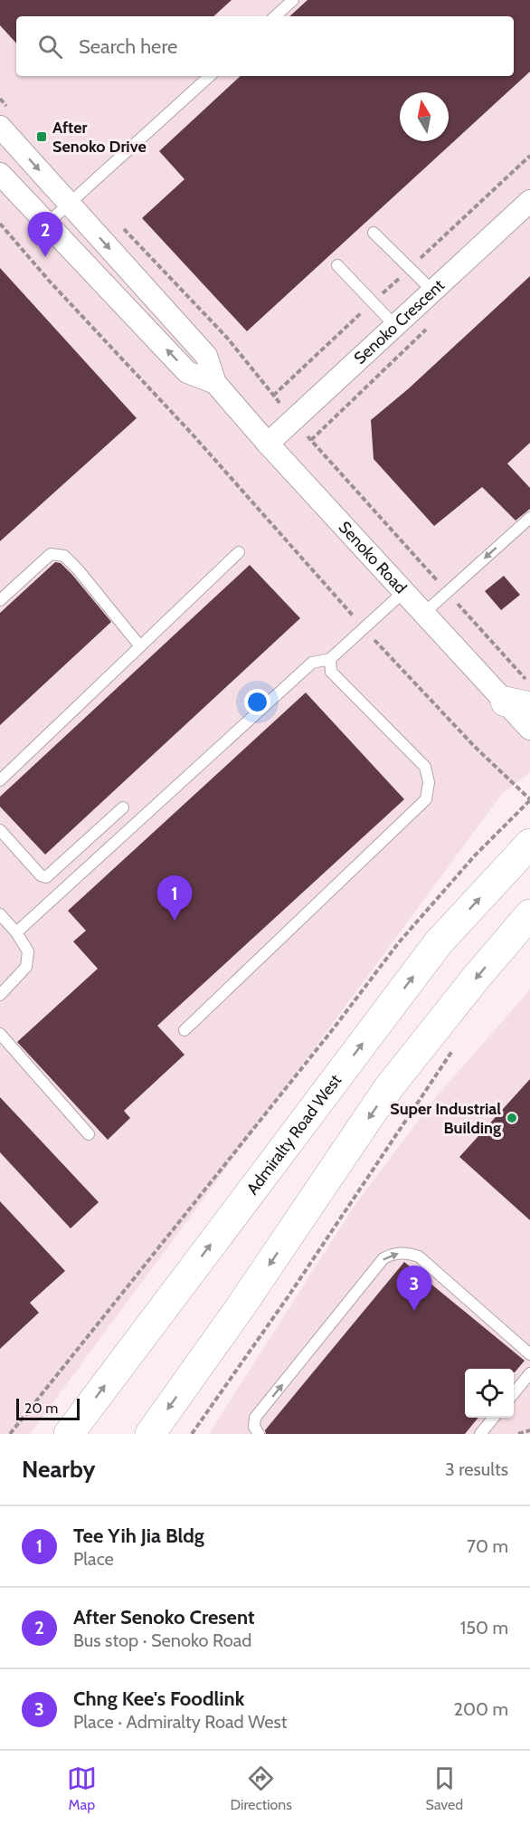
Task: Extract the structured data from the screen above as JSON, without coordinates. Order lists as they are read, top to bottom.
{
  "streets": {
    "main road": ["Admiralty Road West"],
    "street": ["Senoko Crescent", "Senoko Road"]
  },
  "crossings": [
    ["Senoko Crescent", "Senoko Road"]
  ],
  "places": {
    "transit": ["After Senoko Drive"],
    "other": ["Super Industrial Building"]
  },
  "scale_bar": "20 m",
  "north": "top",
  "page": {
    "search": "Search here",
    "pins": ["2", "1", "3"],
    "scale": "20 m",
    "heading": ["Nearby", "3 results"],
    "list": [
      {
        "mark": "1",
        "name": "Tee Yih Jia Bldg",
        "note": "Place",
        "value": "70 m"
      },
      {
        "mark": "2",
        "name": "After Senoko Cresent",
        "note": "Bus stop · Senoko Road",
        "value": "150 m"
      },
      {
        "mark": "3",
        "name": "Chng Kee's Foodlink",
        "note": "Place · Admiralty Road West",
        "value": "200 m"
      }
    ],
    "nav": ["Map", "Directions", "Saved"]
  }
}
